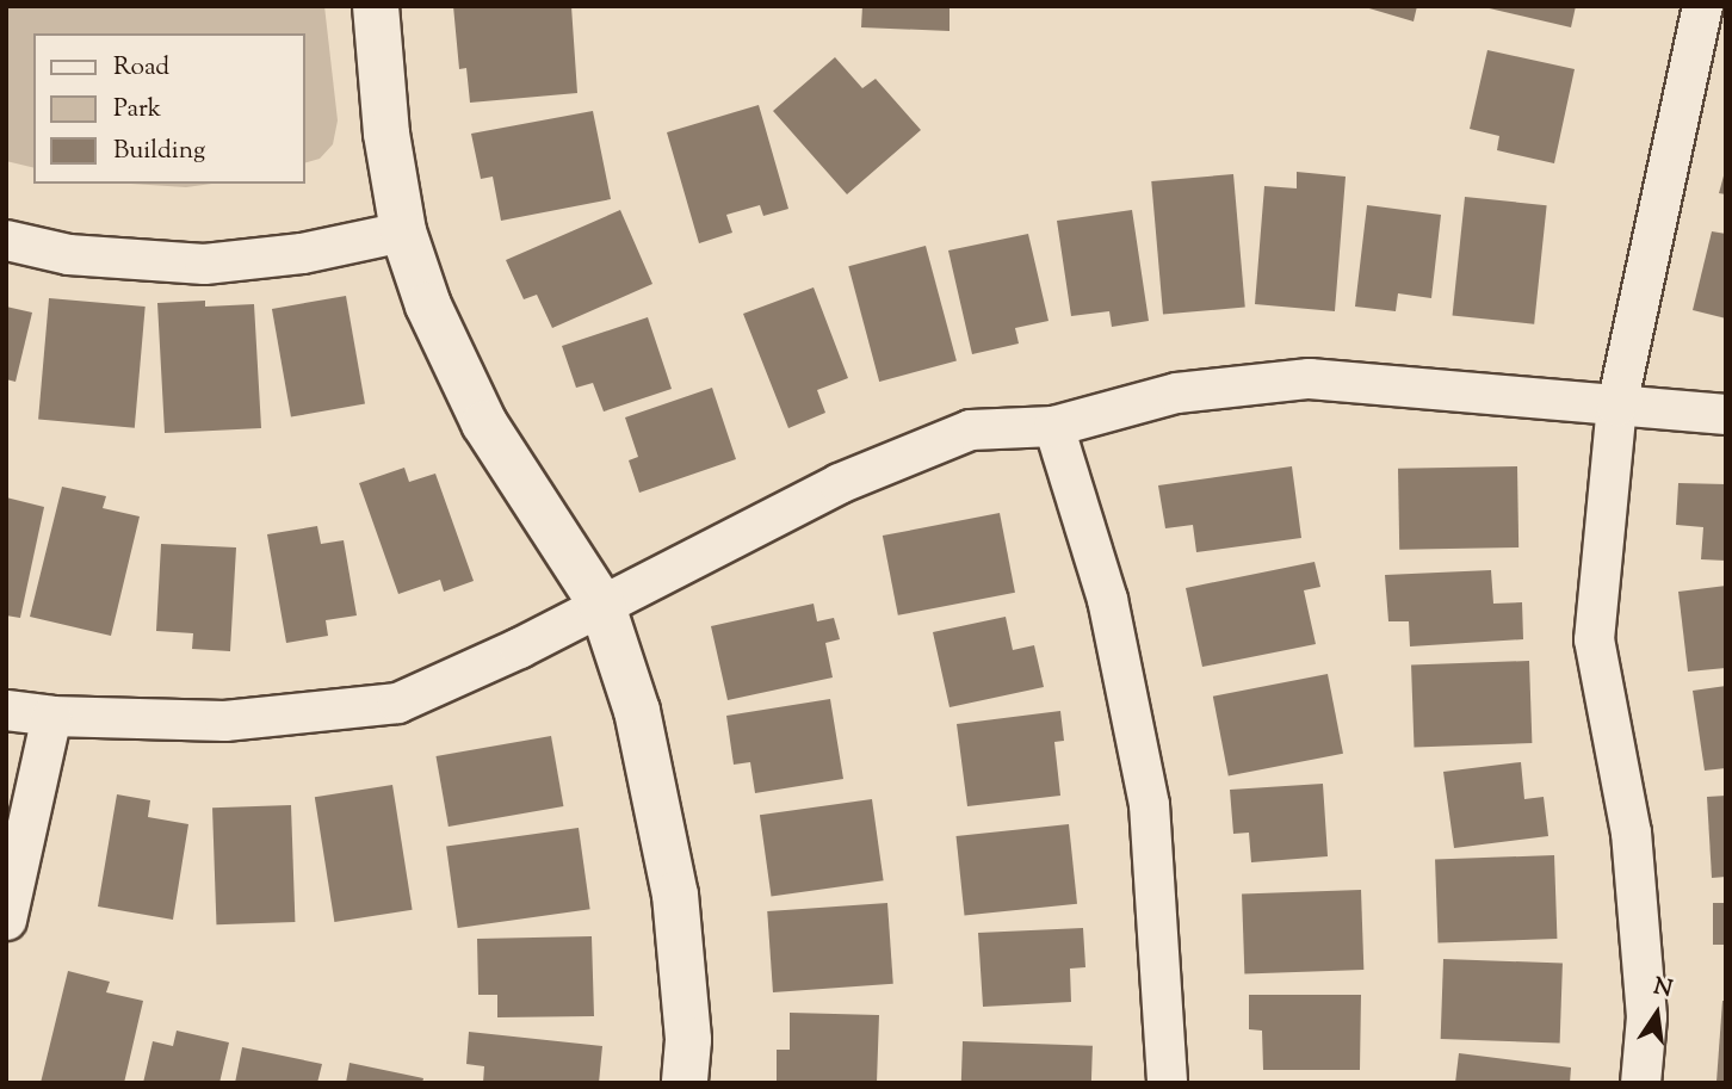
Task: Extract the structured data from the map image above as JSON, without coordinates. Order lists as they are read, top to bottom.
{
  "legend": ["Road", "Park", "Building"],
  "north": "top"
}
